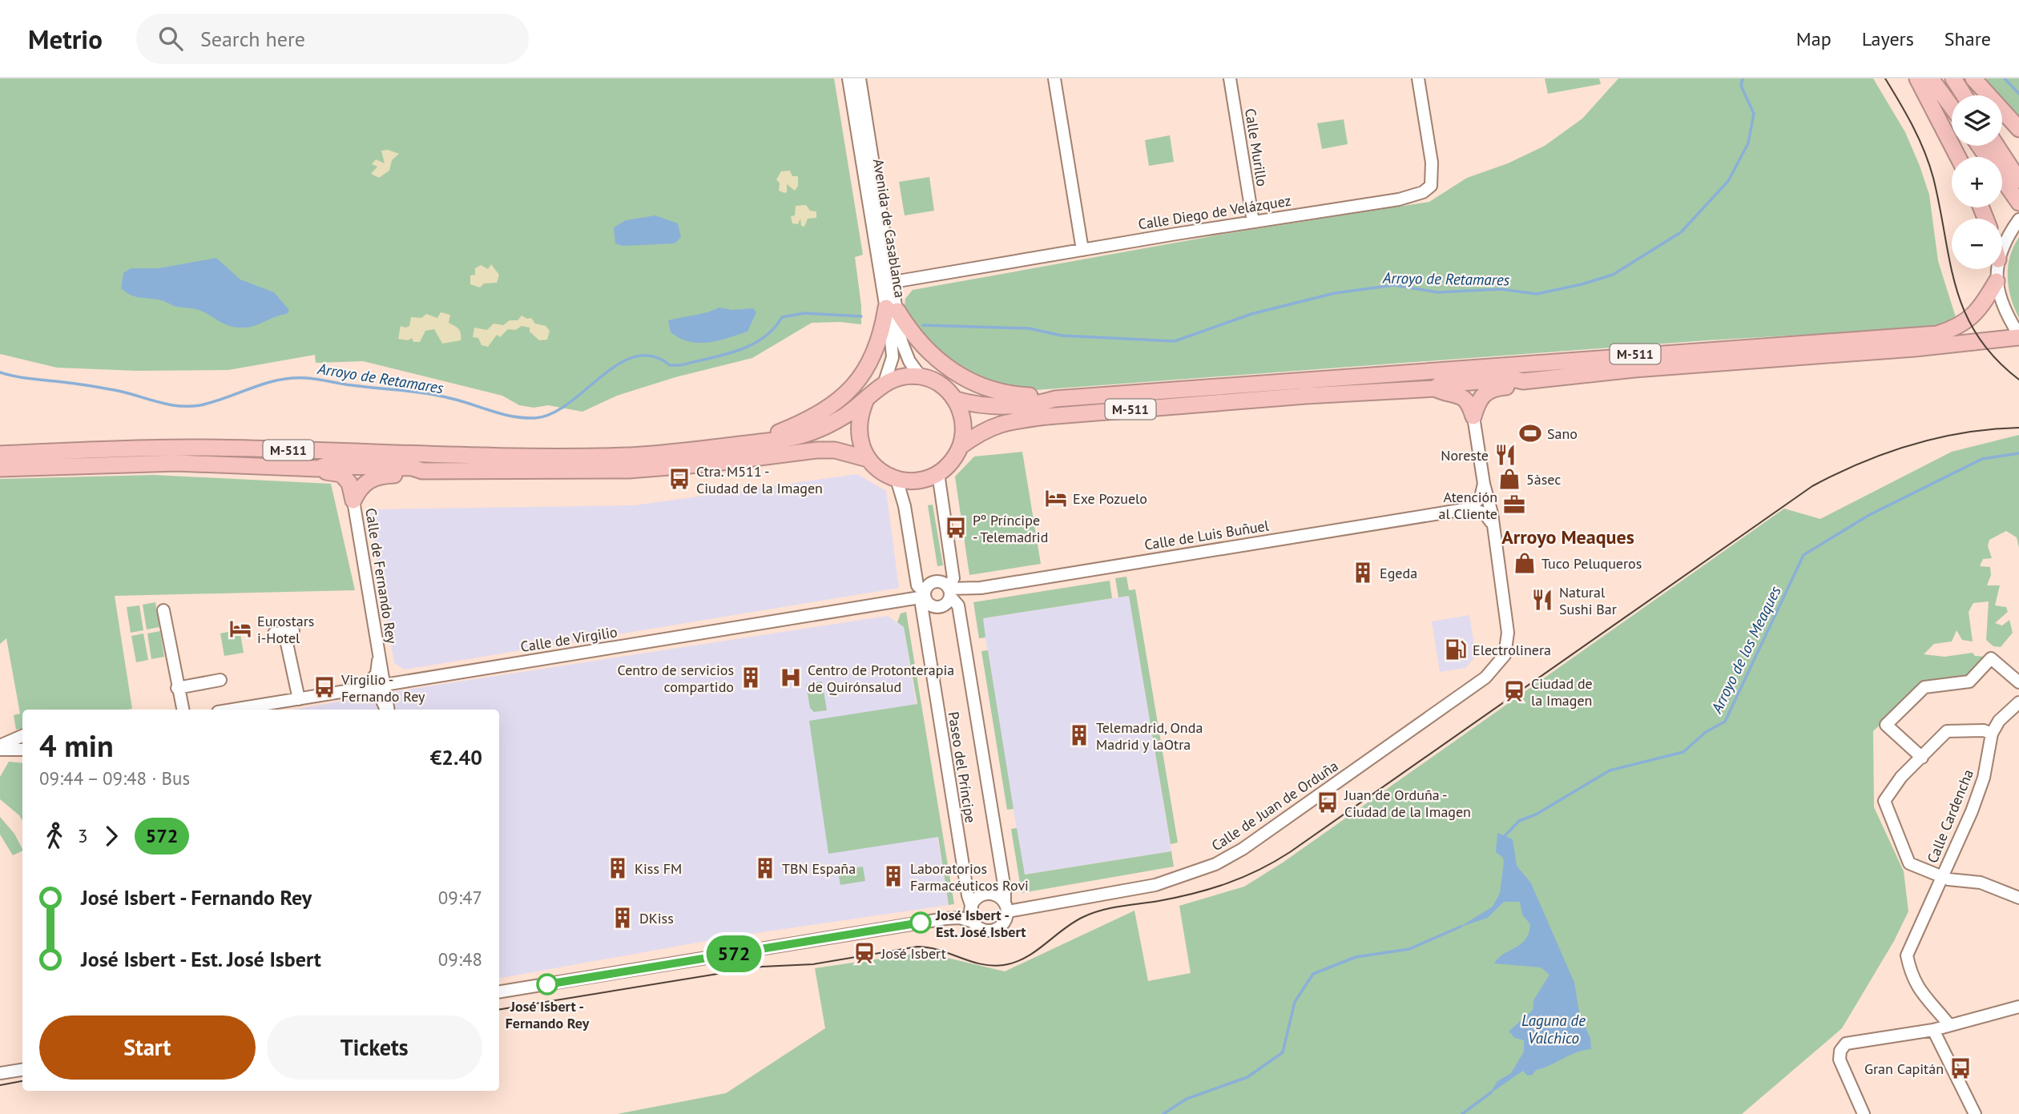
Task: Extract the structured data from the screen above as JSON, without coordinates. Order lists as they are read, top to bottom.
{
  "streets": {
    "highway": ["M-511"],
    "street": [
      "Calle Murillo",
      "Calle Diego de Velázquez",
      "Avenida de Casablanca",
      "Calle de Luis Buñuel",
      "Calle de Fernando Rey",
      "Calle de Virgilio",
      "Paseo del Príncipe",
      "Calle de Juan de Orduña",
      "Calle Cardencha"
    ]
  },
  "crossings": [
    ["Calle Murillo", "Calle Diego de Velázquez"],
    ["Calle Diego de Velázquez", "Avenida de Casablanca"],
    ["Avenida de Casablanca", "M-511"],
    ["Avenida de Casablanca", "Paseo del Príncipe"],
    ["M-511", "Calle de Fernando Rey"],
    ["M-511", "Paseo del Príncipe"],
    ["Calle de Luis Buñuel", "Calle de Virgilio"],
    ["Calle de Luis Buñuel", "Paseo del Príncipe"],
    ["Calle de Fernando Rey", "Calle de Virgilio"],
    ["Calle de Virgilio", "Paseo del Príncipe"],
    ["Paseo del Príncipe", "Calle de Juan de Orduña"]
  ],
  "districts": ["Arroyo Meaques"],
  "water": ["Arroyo de Retamares", "Arroyo de los Meaques", "Laguna de Valchico"],
  "places": {
    "sports": ["Sano"],
    "restaurant": ["Noreste", "Natural Sushi Bar"],
    "bus stop": [
      "Ctra. M511 - Ciudad de la Imagen",
      "Pº Príncipe - Telemadrid",
      "Virgilio - Fernando Rey",
      "Juan de Orduña - Ciudad de la Imagen",
      "Gran Capitán"
    ],
    "shop": ["5àsec", "Tuco Peluqueros"],
    "hotel": ["Exe Pozuelo", "Eurostars i-Hotel"],
    "office": ["Atención al Cliente"],
    "building": [
      "Egeda",
      "Centro de servicios compartido",
      "Telemadrid, Onda Madrid y laOtra",
      "Kiss FM",
      "TBN España",
      "Laboratorios Farmacéuticos Rovi",
      "DKiss"
    ],
    "fuel station": ["Electrolinera"],
    "hospital": ["Centro de Protonterapia de Quirónsalud"],
    "station": ["Ciudad de la Imagen", "José Isbert"],
    "other": ["José Isbert - Est. José Isbert", "José Isbert - Fernando Rey"]
  },
  "lines": ["bus line 572"],
  "page": {
    "header": "Metrio",
    "search": "Search here",
    "nav": ["Map", "Layers", "Share"],
    "on_map": "572",
    "map_buttons": ["+", "−"],
    "heading": ["4 min", "09:44 – 09:48 · Bus", "€2.40"],
    "legs": ["3", "572"],
    "list": [
      {
        "name": "José Isbert - Fernando Rey",
        "value": "09:47"
      },
      {
        "name": "José Isbert - Est. José Isbert",
        "value": "09:48"
      }
    ],
    "buttons": ["Start", "Tickets"]
  }
}
